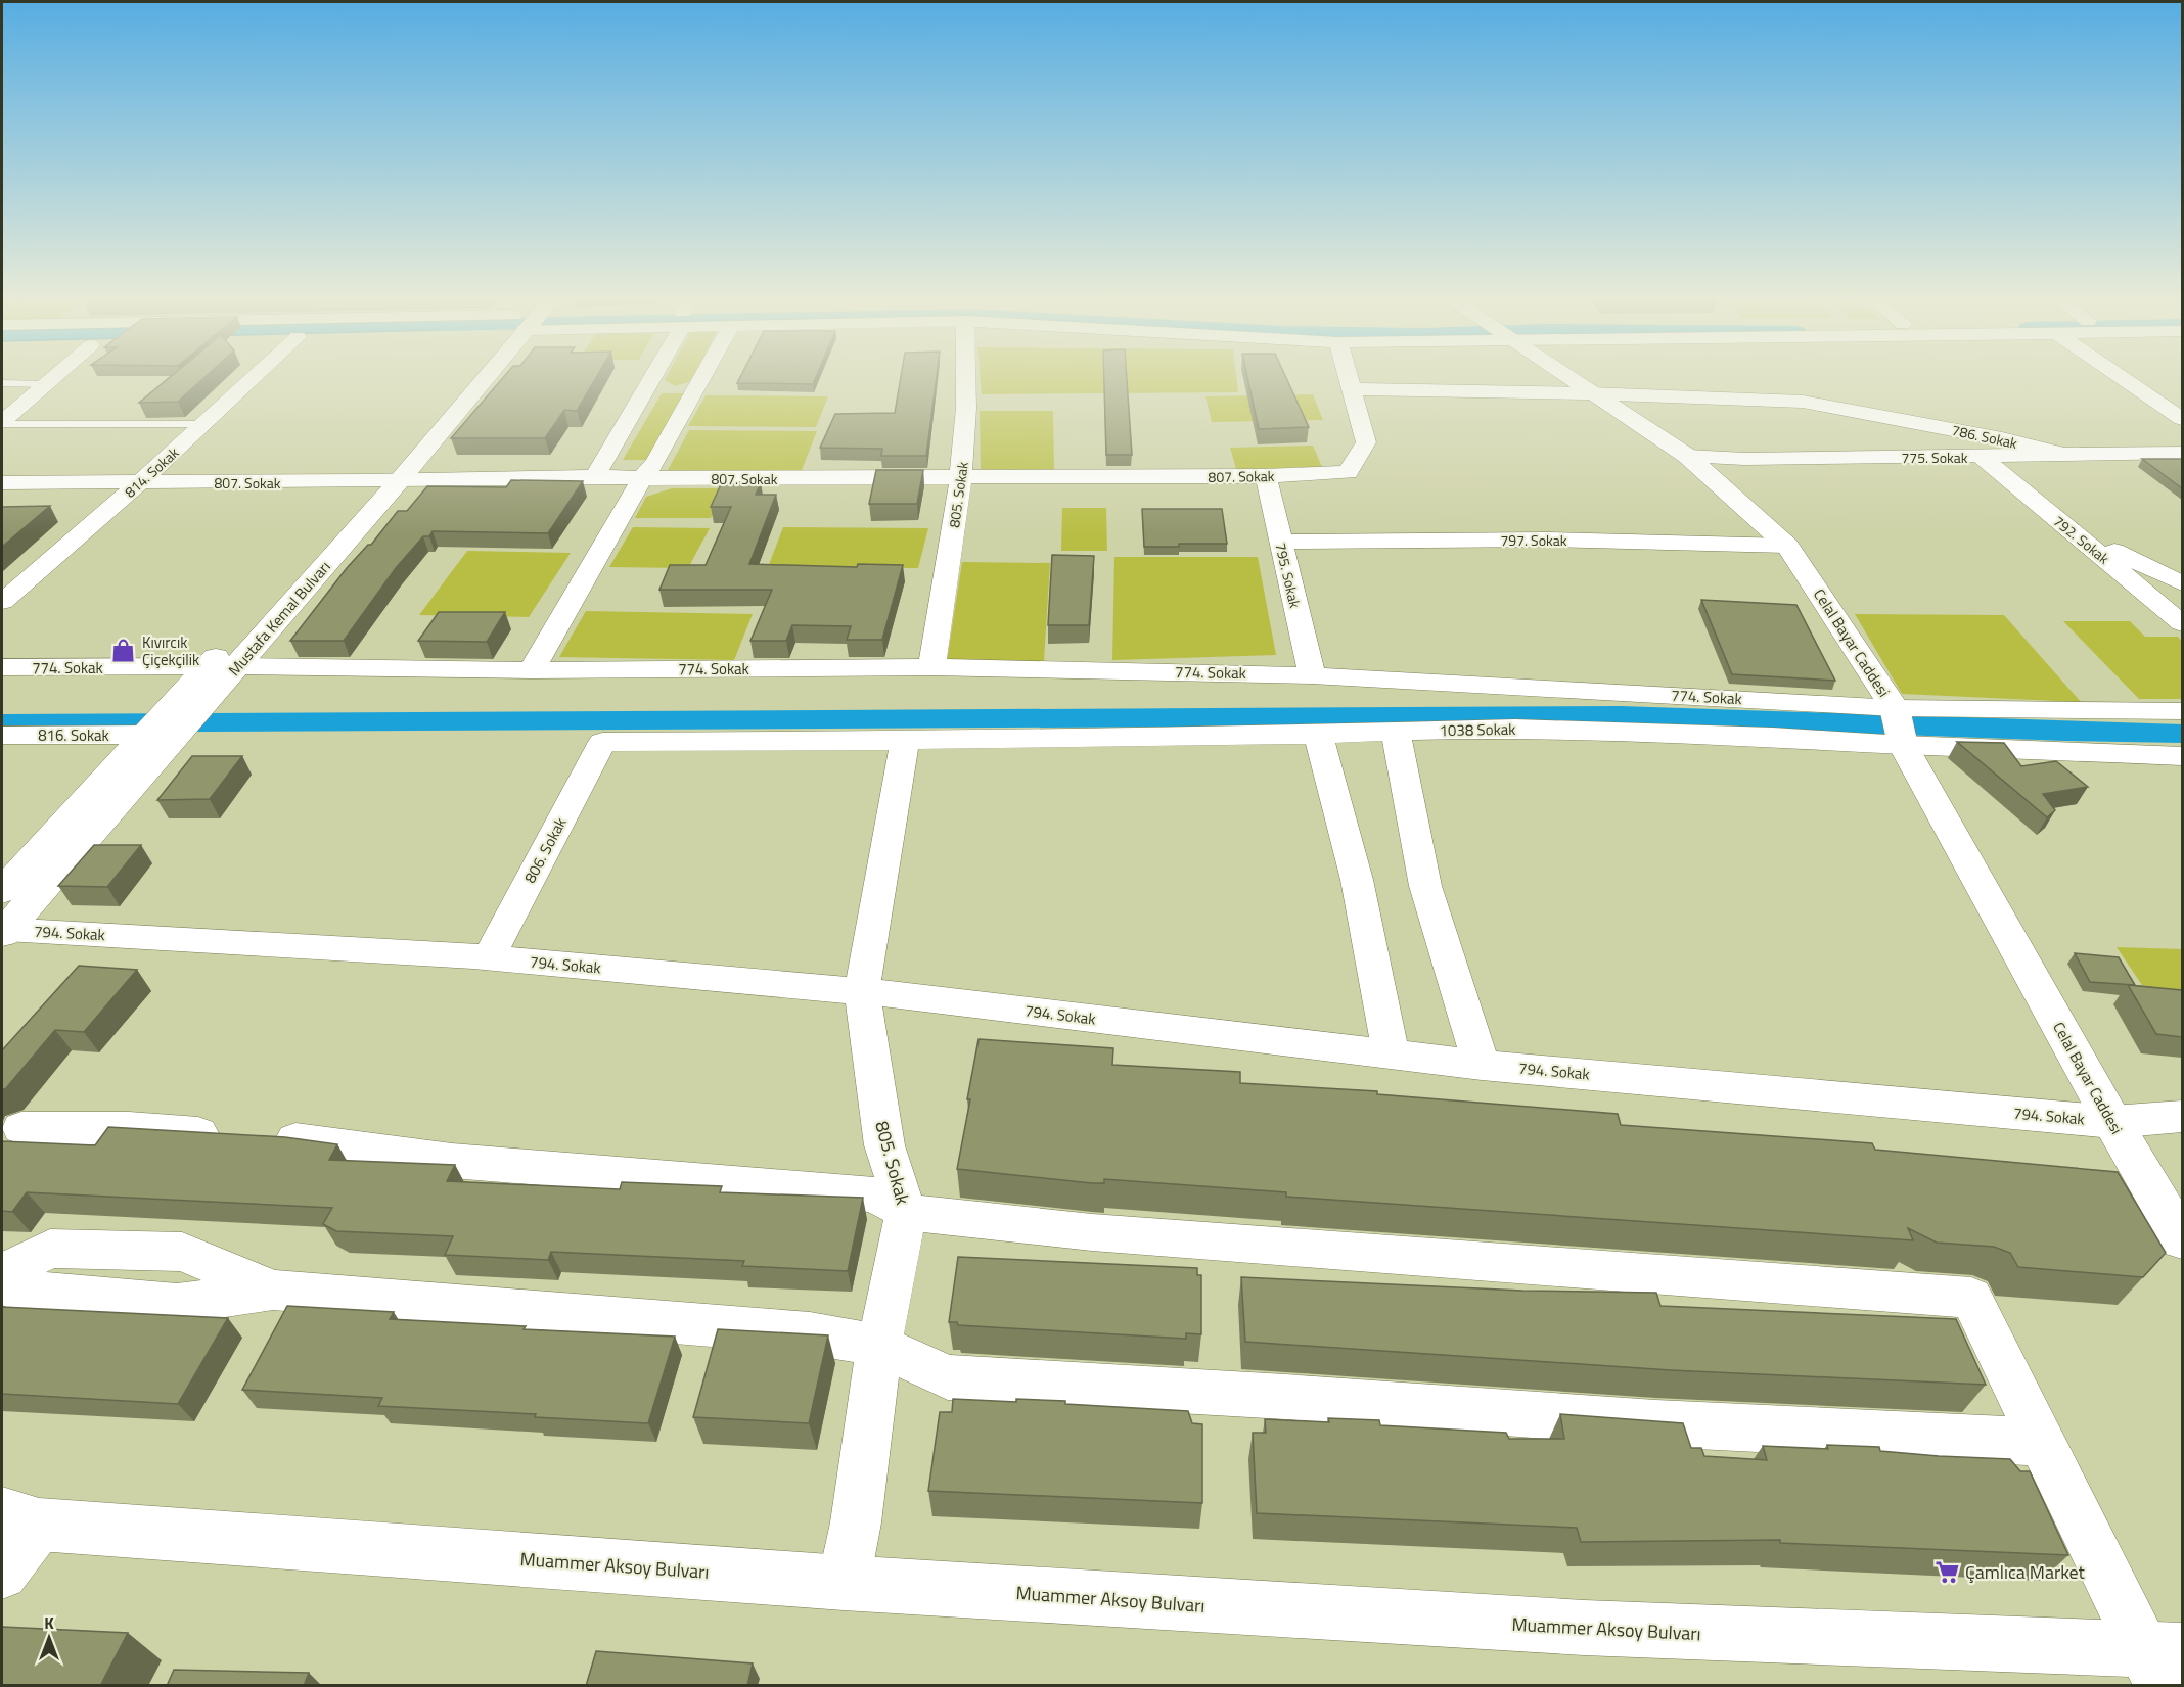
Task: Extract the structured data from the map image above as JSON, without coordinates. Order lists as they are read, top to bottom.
{
  "streets": {
    "main road": ["Mustafa Kemal Bulvarı", "Celal Bayar Caddesi", "Muammer Aksoy Bulvarı"],
    "street": [
      "786. Sokak",
      "775. Sokak",
      "814. Sokak",
      "807. Sokak",
      "805. Sokak",
      "797. Sokak",
      "792. Sokak",
      "795. Sokak",
      "774. Sokak",
      "1038 Sokak",
      "816. Sokak",
      "806. Sokak",
      "794. Sokak"
    ]
  },
  "crossings": [
    ["786. Sokak", "775. Sokak"],
    ["786. Sokak", "807. Sokak"],
    ["786. Sokak", "Celal Bayar Caddesi"],
    ["775. Sokak", "792. Sokak"],
    ["775. Sokak", "Celal Bayar Caddesi"],
    ["814. Sokak", "807. Sokak"],
    ["807. Sokak", "805. Sokak"],
    ["807. Sokak", "795. Sokak"],
    ["807. Sokak", "Mustafa Kemal Bulvarı"],
    ["805. Sokak", "774. Sokak"],
    ["805. Sokak", "1038 Sokak"],
    ["805. Sokak", "794. Sokak"],
    ["805. Sokak", "Muammer Aksoy Bulvarı"],
    ["797. Sokak", "795. Sokak"],
    ["797. Sokak", "Celal Bayar Caddesi"],
    ["795. Sokak", "774. Sokak"],
    ["Mustafa Kemal Bulvarı", "774. Sokak"],
    ["Mustafa Kemal Bulvarı", "816. Sokak"],
    ["Mustafa Kemal Bulvarı", "794. Sokak"],
    ["Celal Bayar Caddesi", "774. Sokak"],
    ["Celal Bayar Caddesi", "1038 Sokak"],
    ["Celal Bayar Caddesi", "794. Sokak"],
    ["1038 Sokak", "806. Sokak"],
    ["806. Sokak", "794. Sokak"]
  ],
  "places": {
    "shop": ["Kıvırcık Çiçekçilik"],
    "supermarket": ["Çamlıca Market"]
  },
  "north": "top"
}
